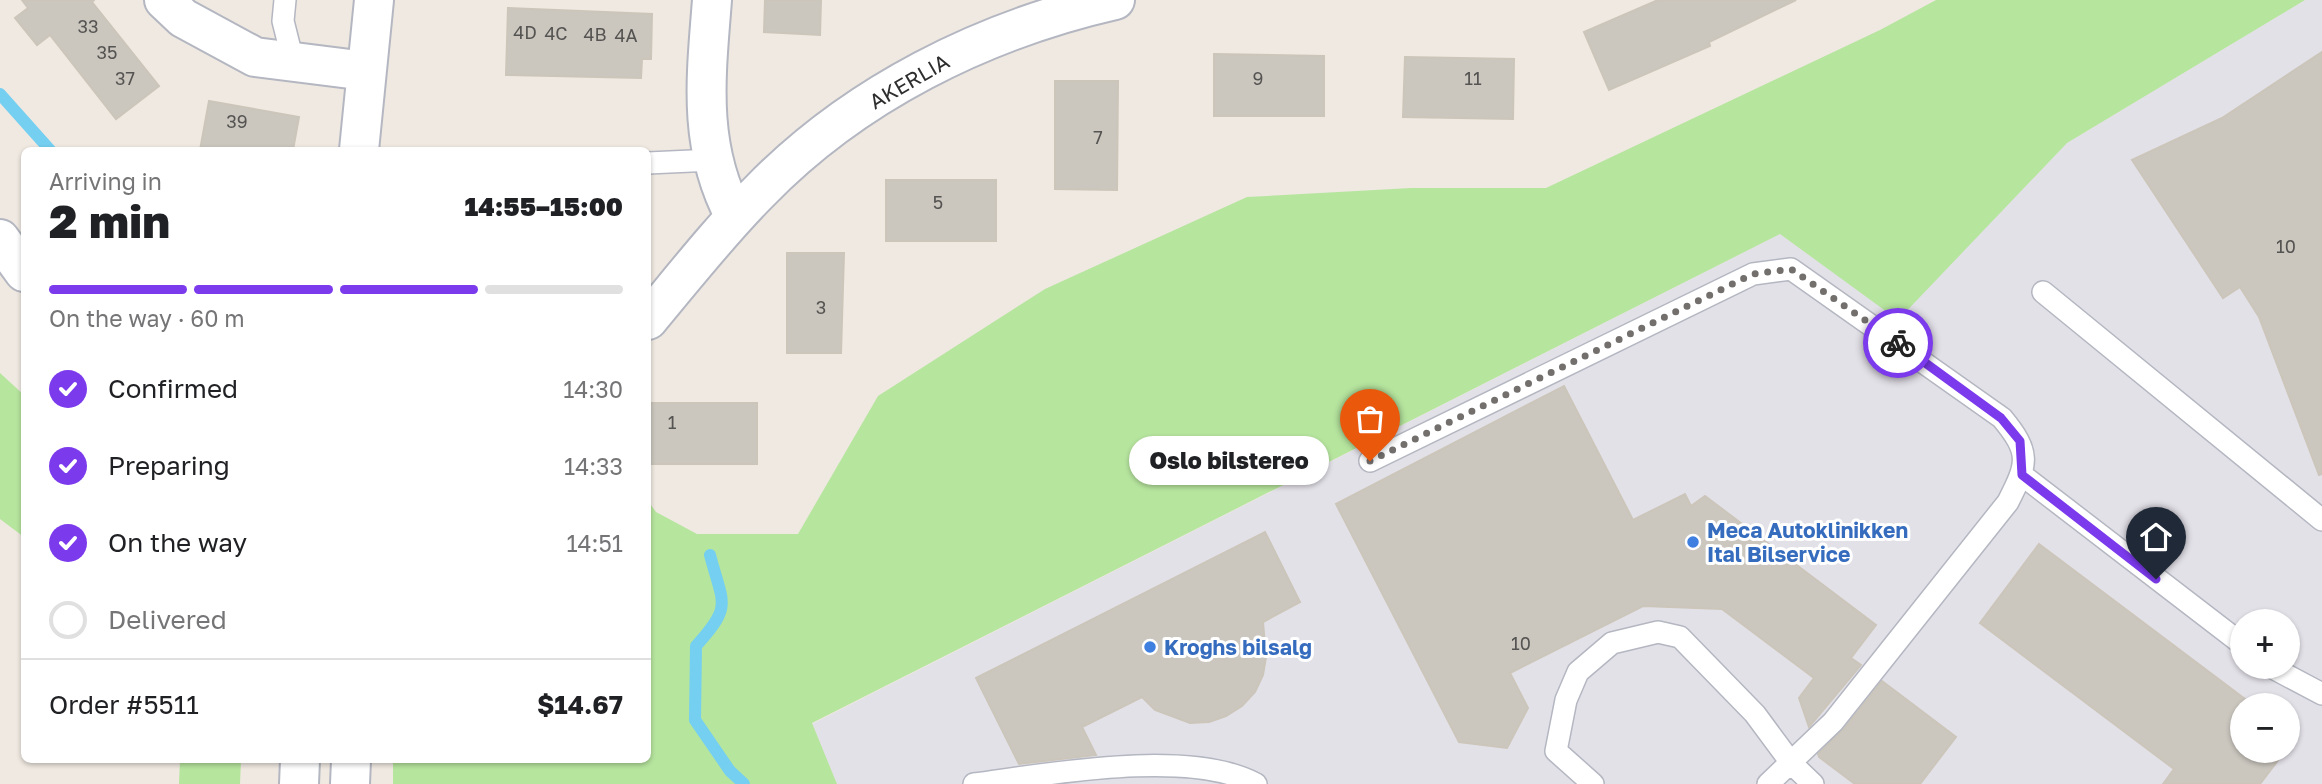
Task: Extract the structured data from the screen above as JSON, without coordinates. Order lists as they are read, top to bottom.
{
  "streets": {
    "street": ["AKERLIA"]
  },
  "places": ["Oslo bilstereo", "Meca Autoklinikken Ital Bilservice", "Kroghs bilsalg"],
  "house_numbers": [
    "33",
    "4D",
    "4C",
    "4B",
    "4A",
    "35",
    "37",
    "9",
    "11",
    "39",
    "7",
    "5",
    "10",
    "3",
    "1",
    "10"
  ],
  "page": {
    "heading": ["2 min", "Arriving in", "14:55–15:00"],
    "panel": ["Order #5511", "$14.67"],
    "bar": "On the way · 60 m",
    "list": [
      ["Confirmed", "14:30"],
      ["Preparing", "14:33"],
      ["On the way", "14:51"],
      "Delivered"
    ],
    "bubble": "Oslo bilstereo",
    "map_buttons": ["+", "−"]
  }
}
